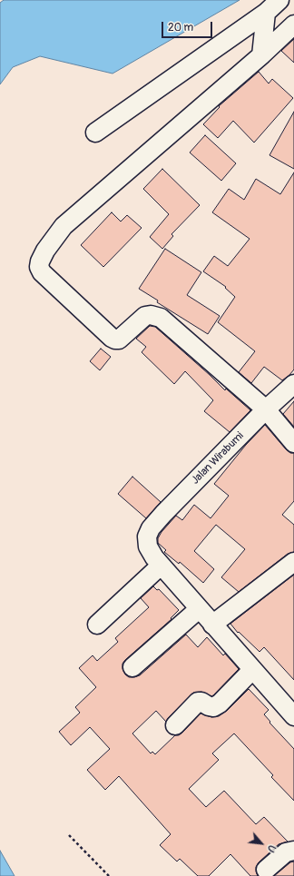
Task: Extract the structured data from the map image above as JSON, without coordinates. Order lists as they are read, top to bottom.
{
  "streets": {
    "street": ["Jalan Wirabumi"]
  },
  "scale_bar": "20 m",
  "north": "bottom right"
}
